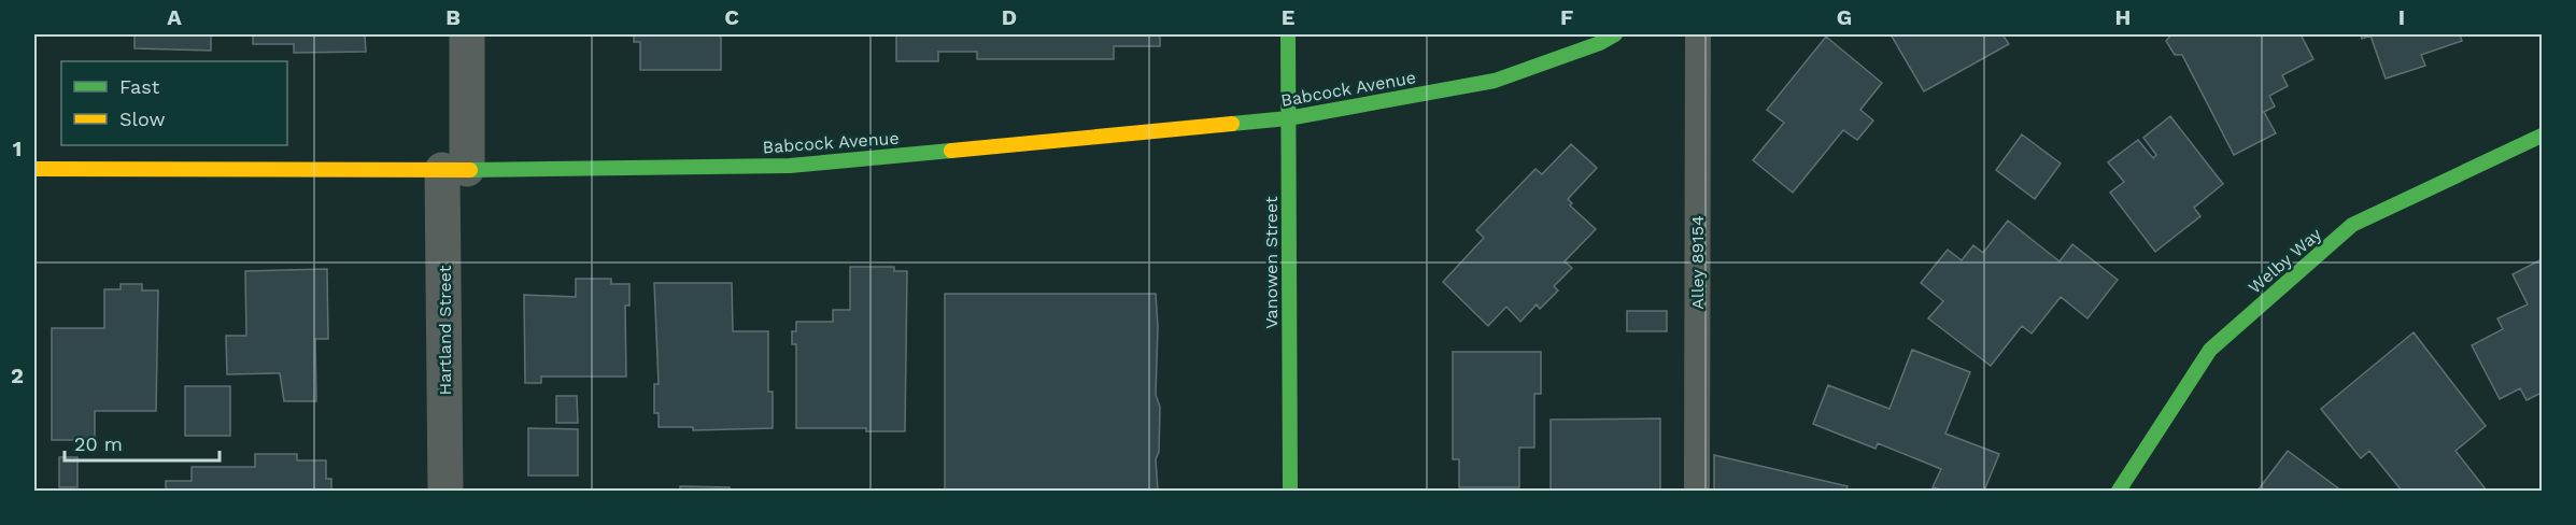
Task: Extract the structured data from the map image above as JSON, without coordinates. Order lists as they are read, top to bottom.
{
  "streets": {
    "street": [
      "Babcock Avenue",
      "Welby Way",
      "Vanowen Street",
      "Hartland Street"
    ],
    "lane": ["Alley 89154"]
  },
  "crossings": [
    ["Babcock Avenue", "Vanowen Street"],
    ["Babcock Avenue", "Hartland Street"]
  ],
  "legend": ["Fast", "Slow"],
  "scale_bar": "20 m",
  "grid": {
    "columns": [
      "A",
      "B",
      "C",
      "D",
      "E",
      "F",
      "G",
      "H",
      "I"
    ],
    "rows": ["1", "2"]
  }
}
